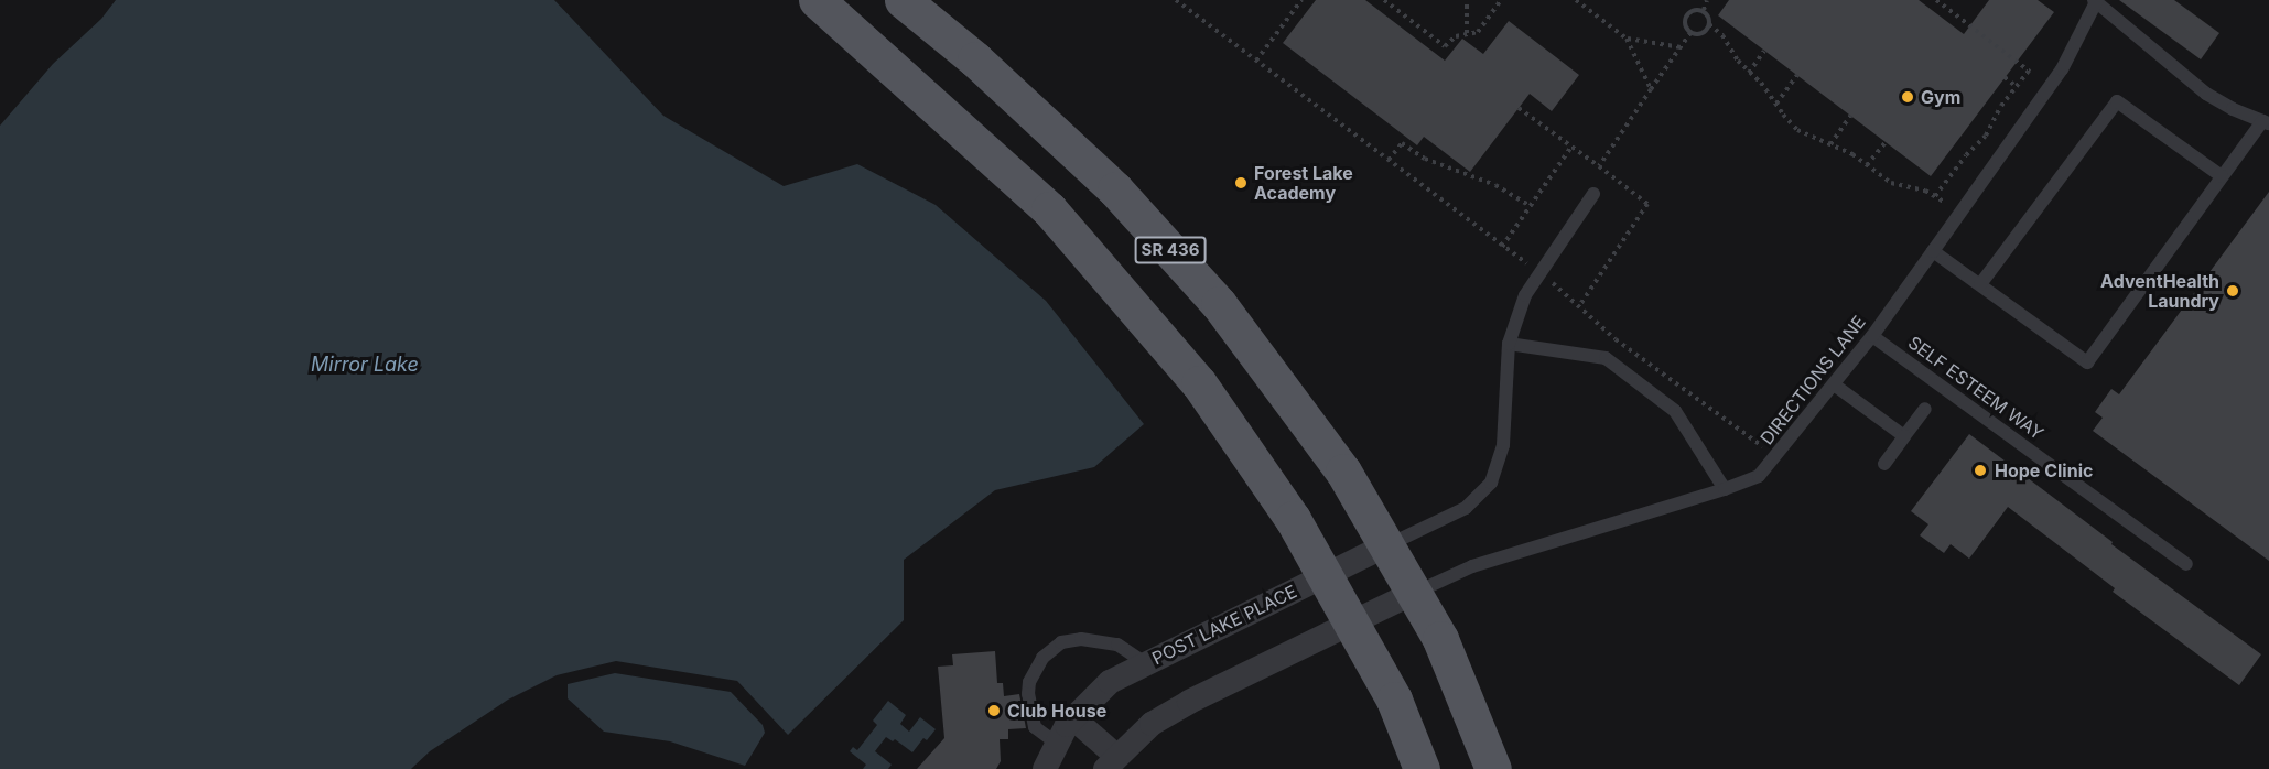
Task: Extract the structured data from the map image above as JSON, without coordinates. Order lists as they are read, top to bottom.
{
  "streets": {
    "main road": ["SR 436"],
    "street": ["POST LAKE PLACE"],
    "lane": ["DIRECTIONS LANE", "SELF ESTEEM WAY"]
  },
  "crossings": [
    ["SR 436", "DIRECTIONS LANE"],
    ["SR 436", "POST LAKE PLACE"],
    ["DIRECTIONS LANE", "SELF ESTEEM WAY"]
  ],
  "water": ["Mirror Lake"],
  "places": [
    "Gym",
    "Forest Lake Academy",
    "AdventHealth Laundry",
    "Hope Clinic",
    "Club House"
  ]
}
